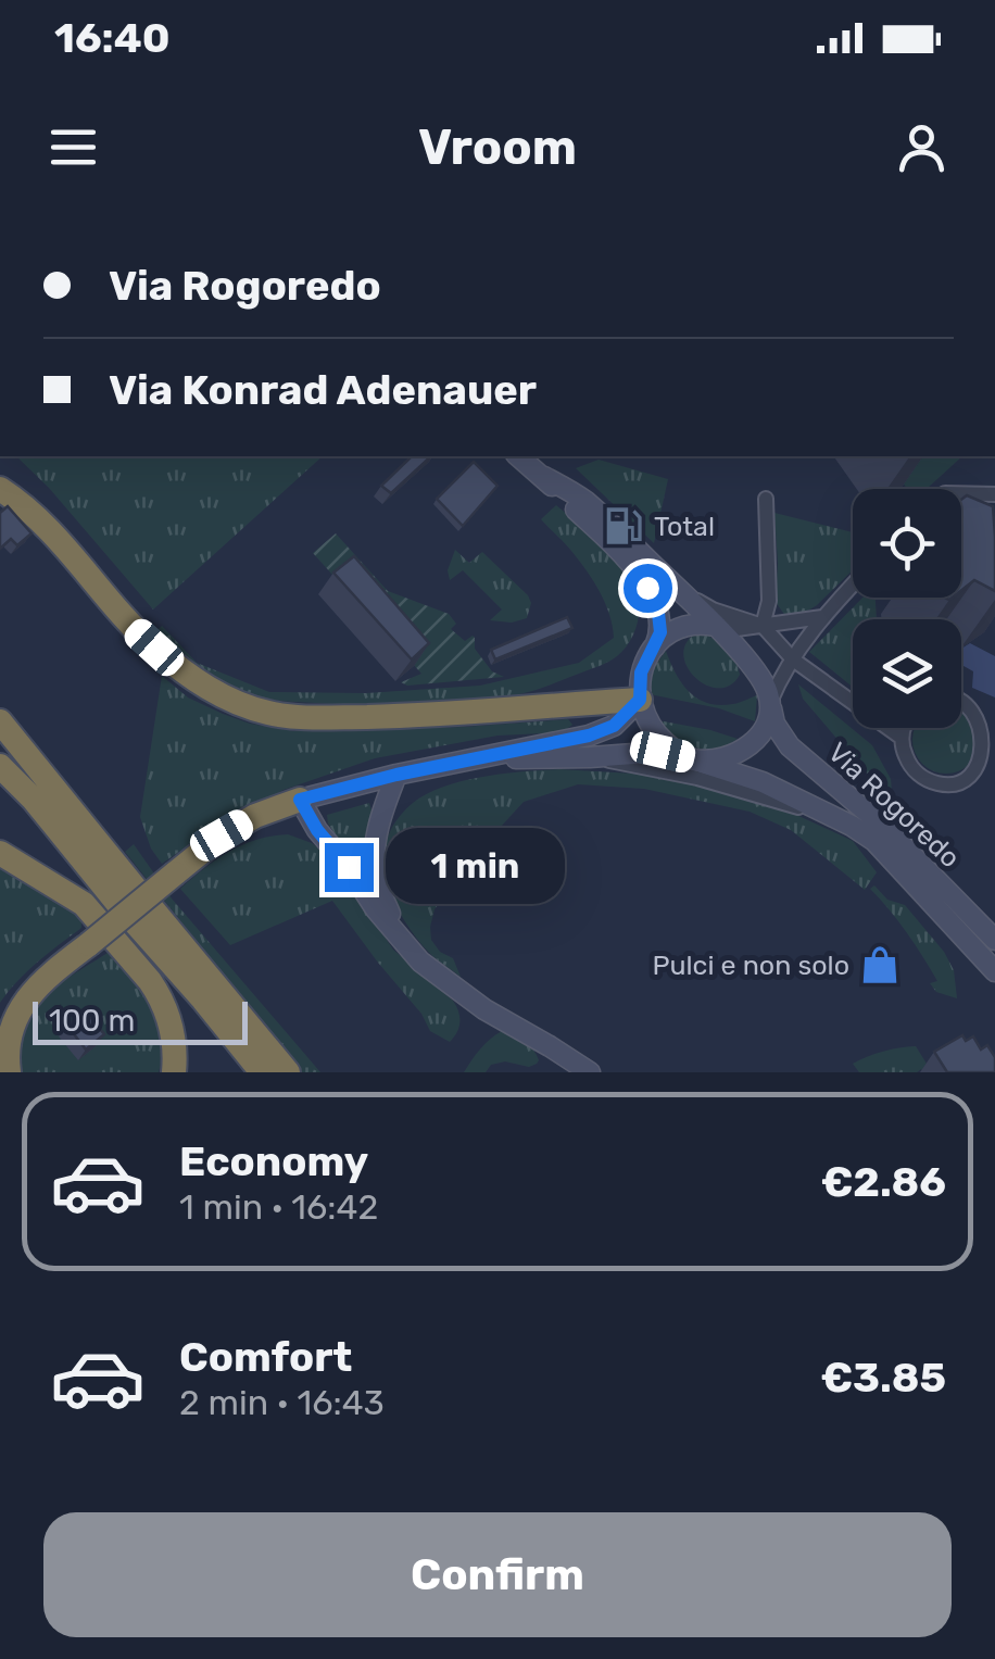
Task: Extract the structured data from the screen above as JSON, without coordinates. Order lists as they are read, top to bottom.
{
  "streets": {
    "street": ["Via Rogoredo"]
  },
  "places": {
    "fuel station": ["Total"],
    "shop": ["Pulci e non solo"]
  },
  "scale_bar": "100 m",
  "page": {
    "status": "16:40",
    "header": "Vroom",
    "banner": ["Via Rogoredo", "Via Konrad Adenauer"],
    "bubble": "1 min",
    "scale": "100 m",
    "list": [
      {
        "name": "Economy",
        "note": "1 min · 16:42",
        "value": "€2.86"
      },
      {
        "name": "Comfort",
        "note": "2 min · 16:43",
        "value": "€3.85"
      }
    ],
    "buttons": "Confirm"
  }
}
